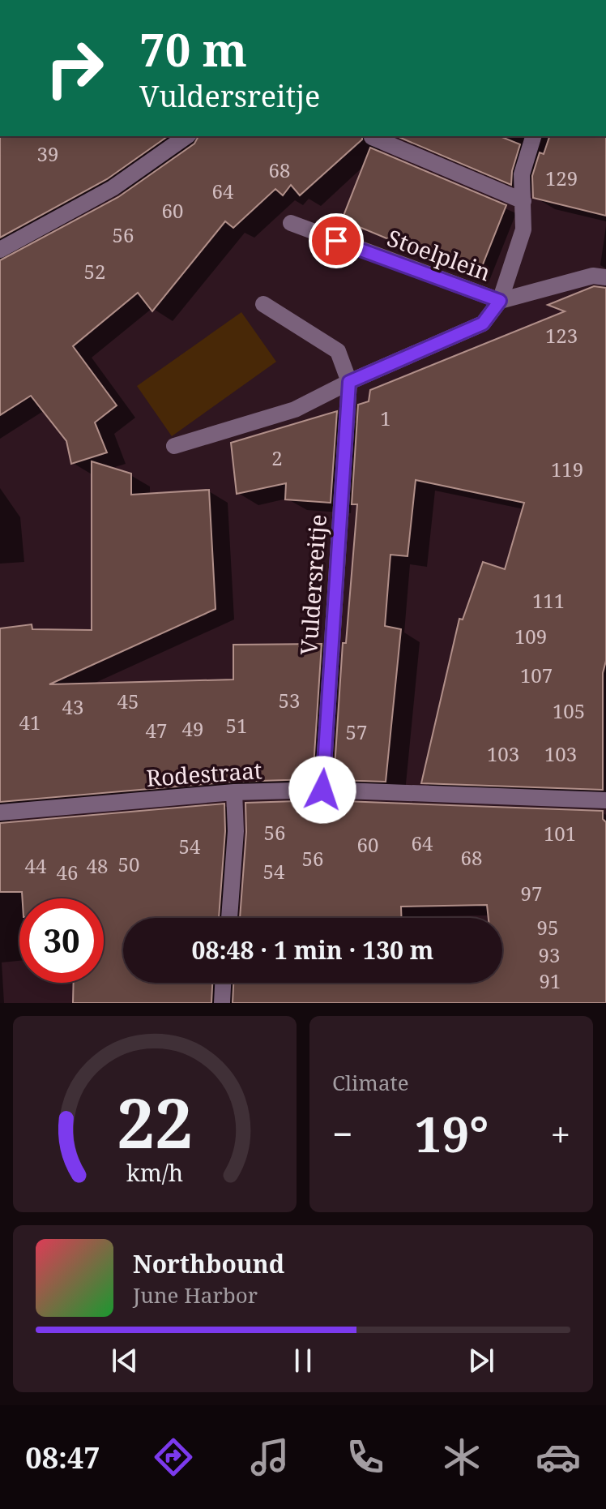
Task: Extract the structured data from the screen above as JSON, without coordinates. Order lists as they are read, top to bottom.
{
  "streets": {
    "street": ["Stoelplein", "Vuldersreitje", "Rodestraat"]
  },
  "crossings": [
    ["Vuldersreitje", "Rodestraat"]
  ],
  "house_numbers": [
    "39",
    "68",
    "129",
    "64",
    "60",
    "56",
    "52",
    "123",
    "1",
    "2",
    "119",
    "111",
    "109",
    "107",
    "53",
    "45",
    "43",
    "105",
    "41",
    "51",
    "49",
    "47",
    "57",
    "103",
    "103",
    "56",
    "101",
    "64",
    "60",
    "54",
    "68",
    "56",
    "50",
    "44",
    "48",
    "54",
    "46",
    "97",
    "95",
    "93",
    "91"
  ],
  "page": {
    "turn": ["70 m", "Vuldersreitje"],
    "limit": "30",
    "trip": "08:48 · 1 min · 130 m",
    "tile": "Climate",
    "heat": ["−", "19°", "+"],
    "song": ["Northbound", "June Harbor"],
    "tabs": "08:47",
    "gauge": ["22", "km/h"]
  }
}
